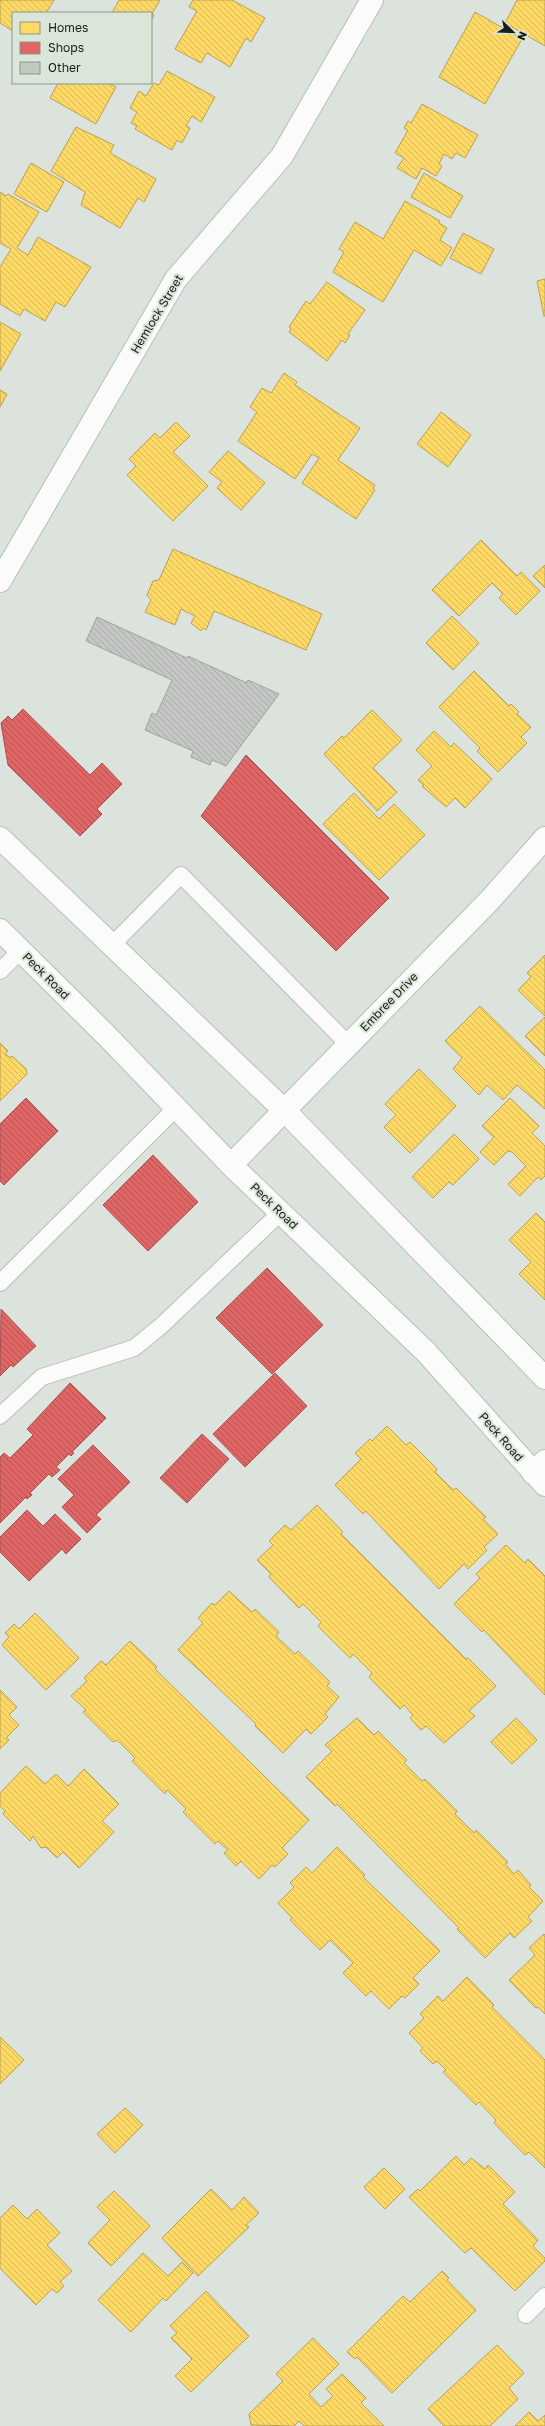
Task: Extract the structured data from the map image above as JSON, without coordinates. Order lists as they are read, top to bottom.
{
  "streets": {
    "main road": ["Hemlock Street", "Peck Road", "Embree Drive"]
  },
  "crossings": [
    ["Peck Road", "Embree Drive"]
  ],
  "legend": ["Homes", "Shops", "Other"],
  "north": "bottom right"
}
